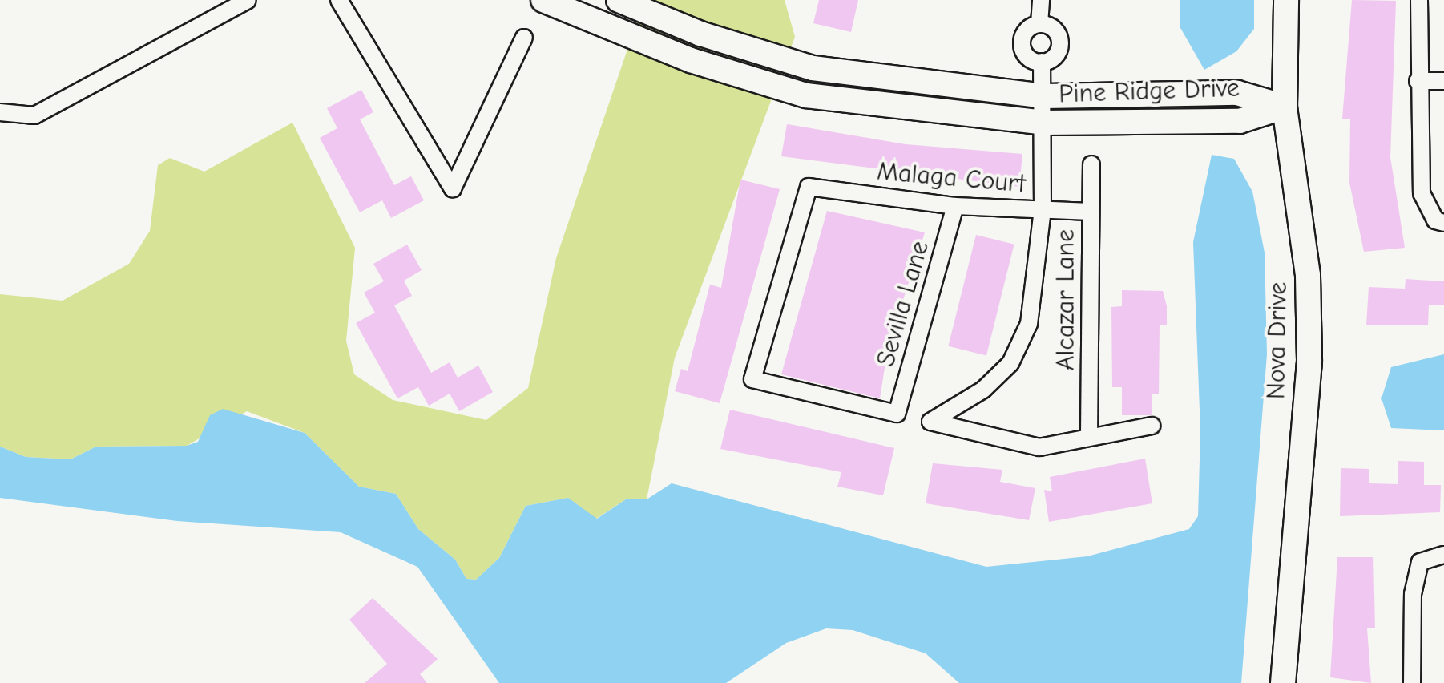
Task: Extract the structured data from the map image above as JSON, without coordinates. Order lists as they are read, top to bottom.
{
  "streets": {
    "street": [
      "Pine Ridge Drive",
      "Malaga Court",
      "Alcazar Lane",
      "Sevilla Lane",
      "Nova Drive"
    ]
  },
  "crossings": [
    ["Pine Ridge Drive", "Nova Drive"],
    ["Malaga Court", "Alcazar Lane"],
    ["Malaga Court", "Sevilla Lane"]
  ]
}
